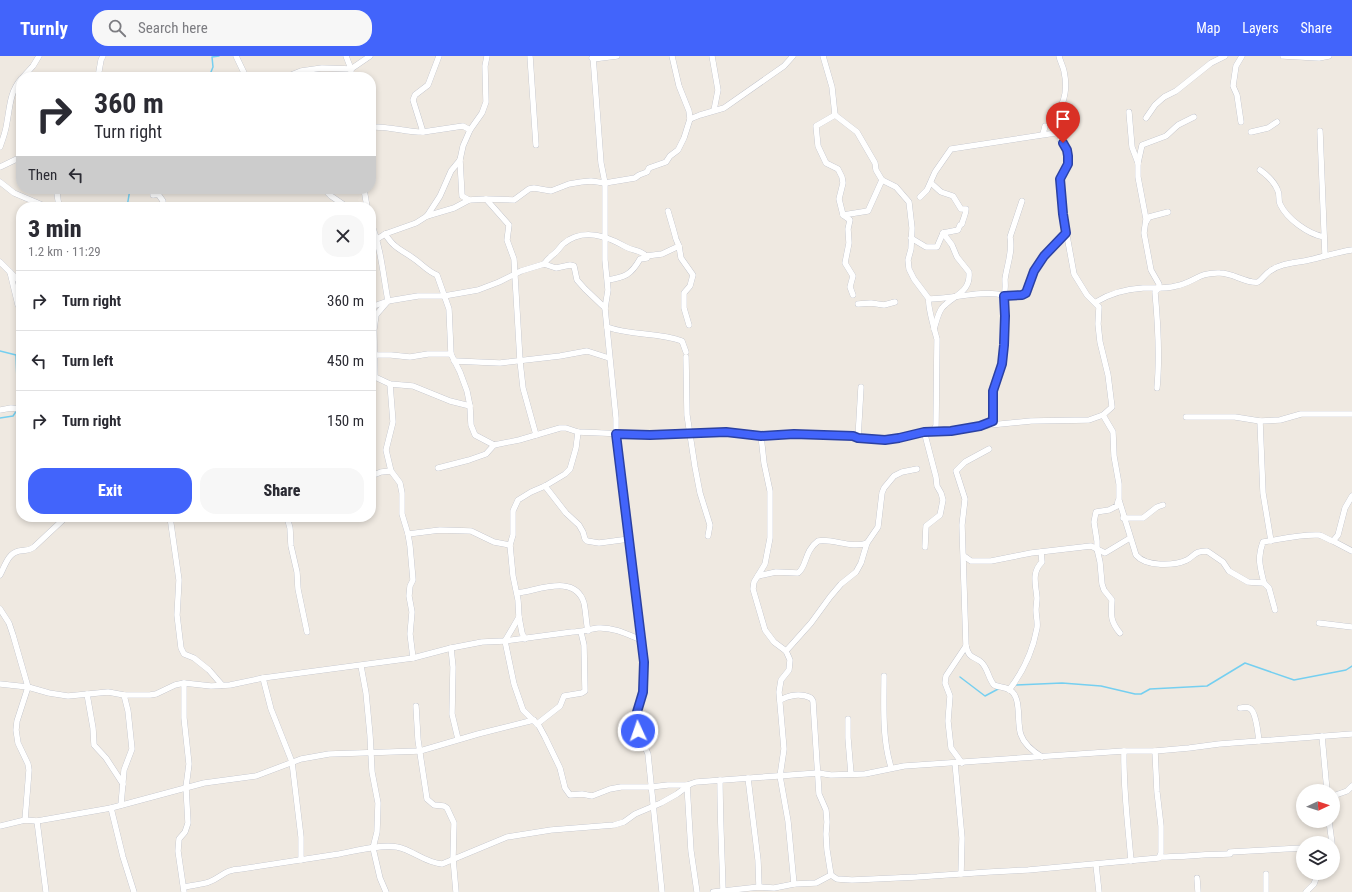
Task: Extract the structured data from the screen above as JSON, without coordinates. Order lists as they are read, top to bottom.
{
  "north": "right",
  "page": {
    "header": "Turnly",
    "search": "Search here",
    "nav": ["Map", "Layers", "Share"],
    "turn": ["360 m", "Turn right"],
    "then": "Then",
    "heading": ["3 min", "1.2 km · 11:29"],
    "list": [
      {
        "name": "Turn right",
        "value": "360 m"
      },
      {
        "name": "Turn left",
        "value": "450 m"
      },
      {
        "name": "Turn right",
        "value": "150 m"
      }
    ],
    "buttons": ["Exit", "Share"]
  }
}
